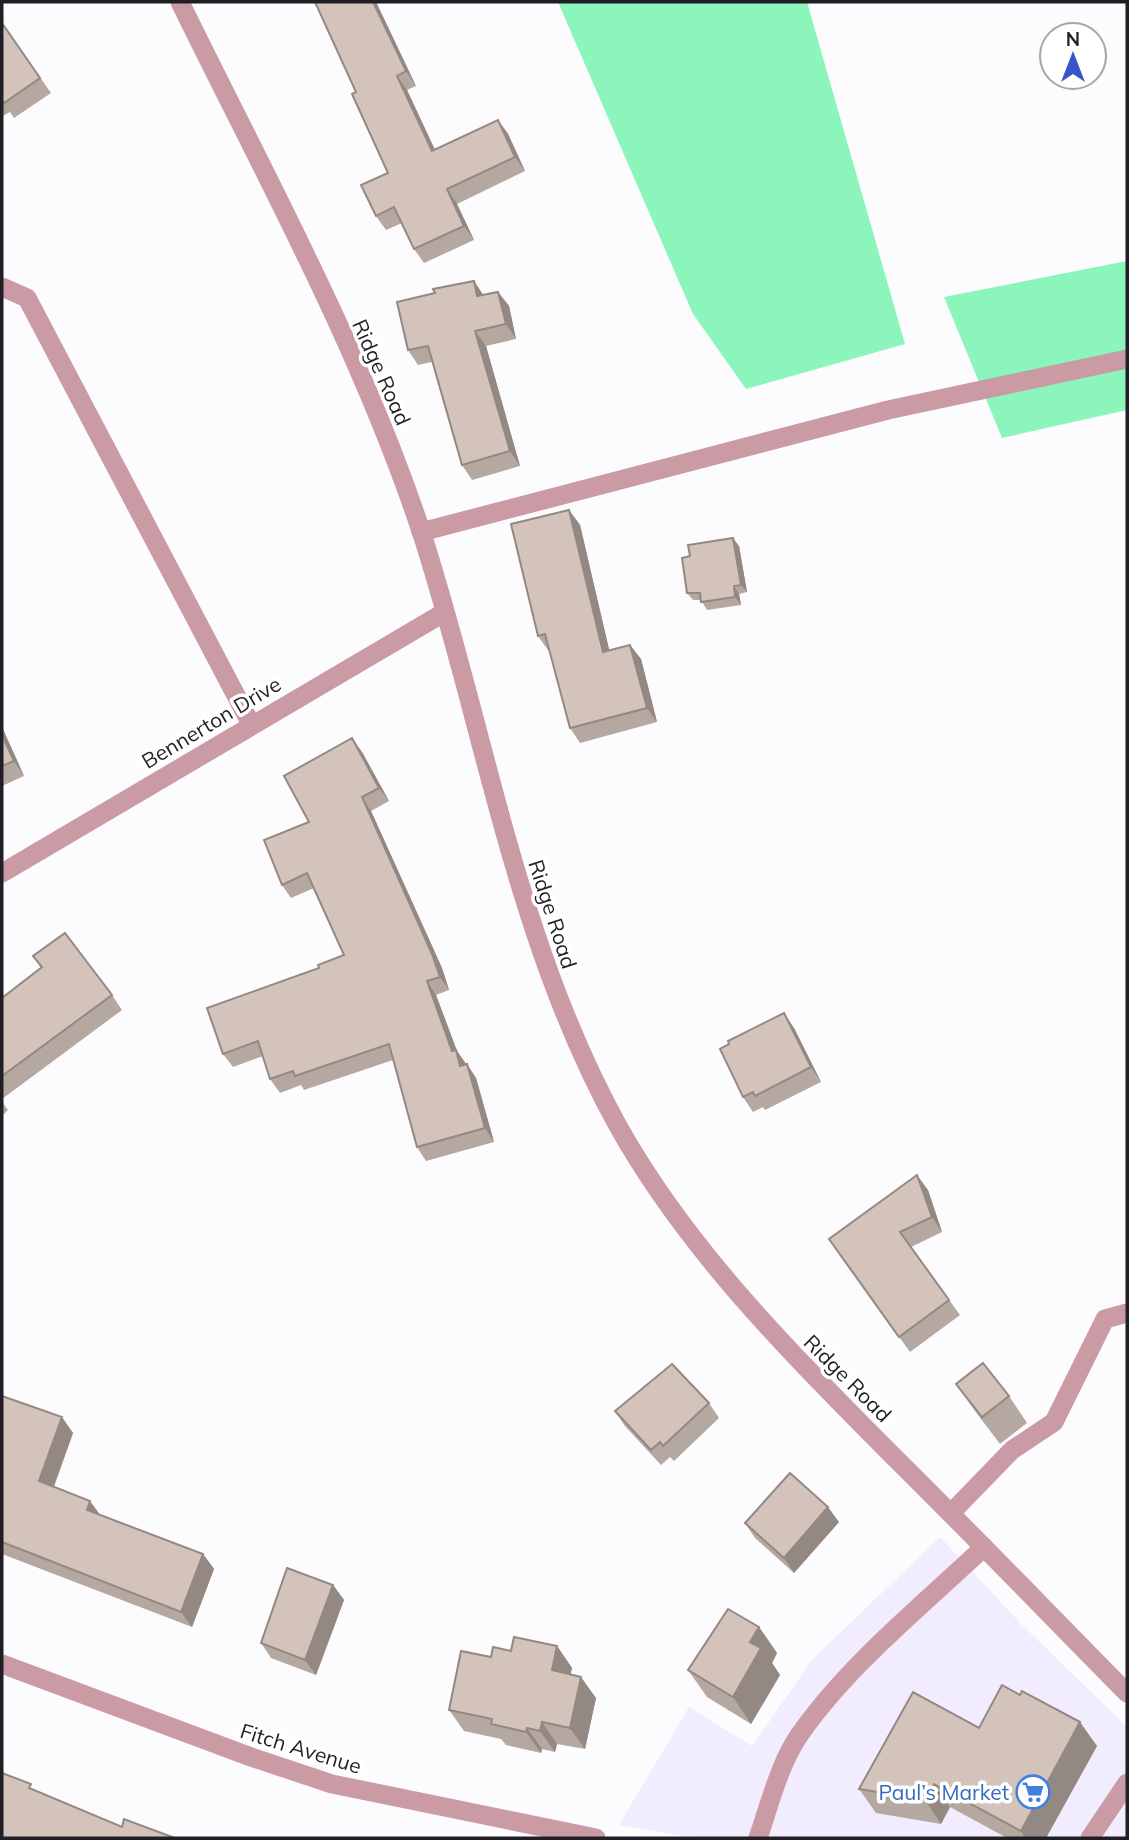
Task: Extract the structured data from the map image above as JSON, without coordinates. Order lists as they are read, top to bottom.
{
  "streets": {
    "street": ["Ridge Road", "Bennerton Drive", "Fitch Avenue"]
  },
  "crossings": [
    ["Ridge Road", "Bennerton Drive"]
  ],
  "places": {
    "supermarket": ["Paul’s Market"]
  },
  "north": "top"
}
